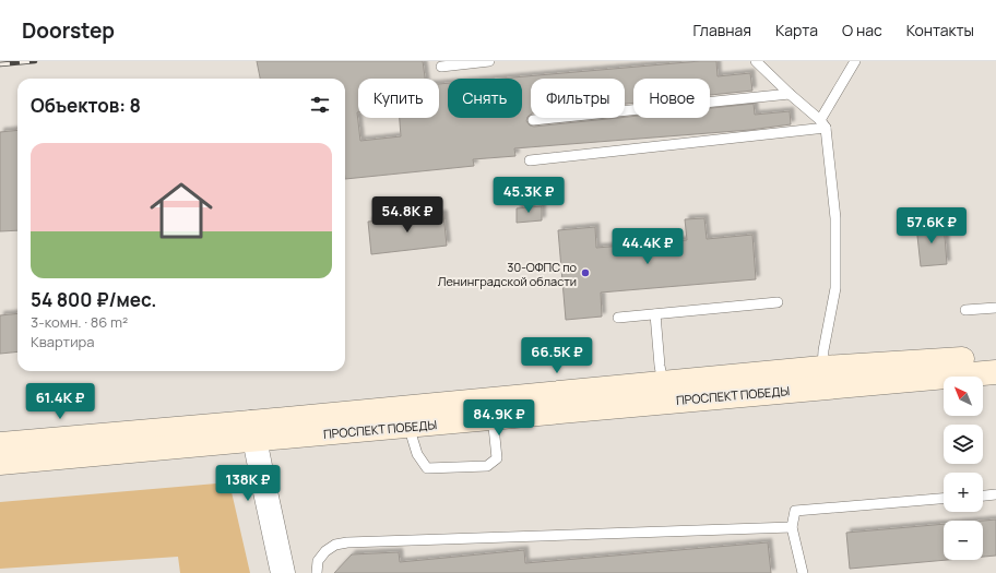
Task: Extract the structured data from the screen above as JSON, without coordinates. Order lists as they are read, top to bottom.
{
  "streets": {
    "main road": ["ПРОСПЕКТ ПОБЕДЫ"]
  },
  "places": ["30-ОФПС по Ленинградской области"],
  "north": "top left",
  "page": {
    "header": "Doorstep",
    "nav": [
      "Главная",
      "Карта",
      "О нас",
      "Контакты"
    ],
    "chip": [
      "Купить",
      "Снять",
      "Фильтры",
      "Новое"
    ],
    "heading": "Объектов: 8",
    "list": [
      {
        "name": "54 800 ₽/мес.",
        "note": "3-комн. · 86 m² · Квартира"
      }
    ],
    "price": [
      "45.3K ₽",
      "54.8K ₽",
      "57.6K ₽",
      "44.4K ₽",
      "66.5K ₽",
      "61.4K ₽",
      "84.9K ₽",
      "138K ₽"
    ],
    "map_buttons": ["+", "−"]
  }
}
